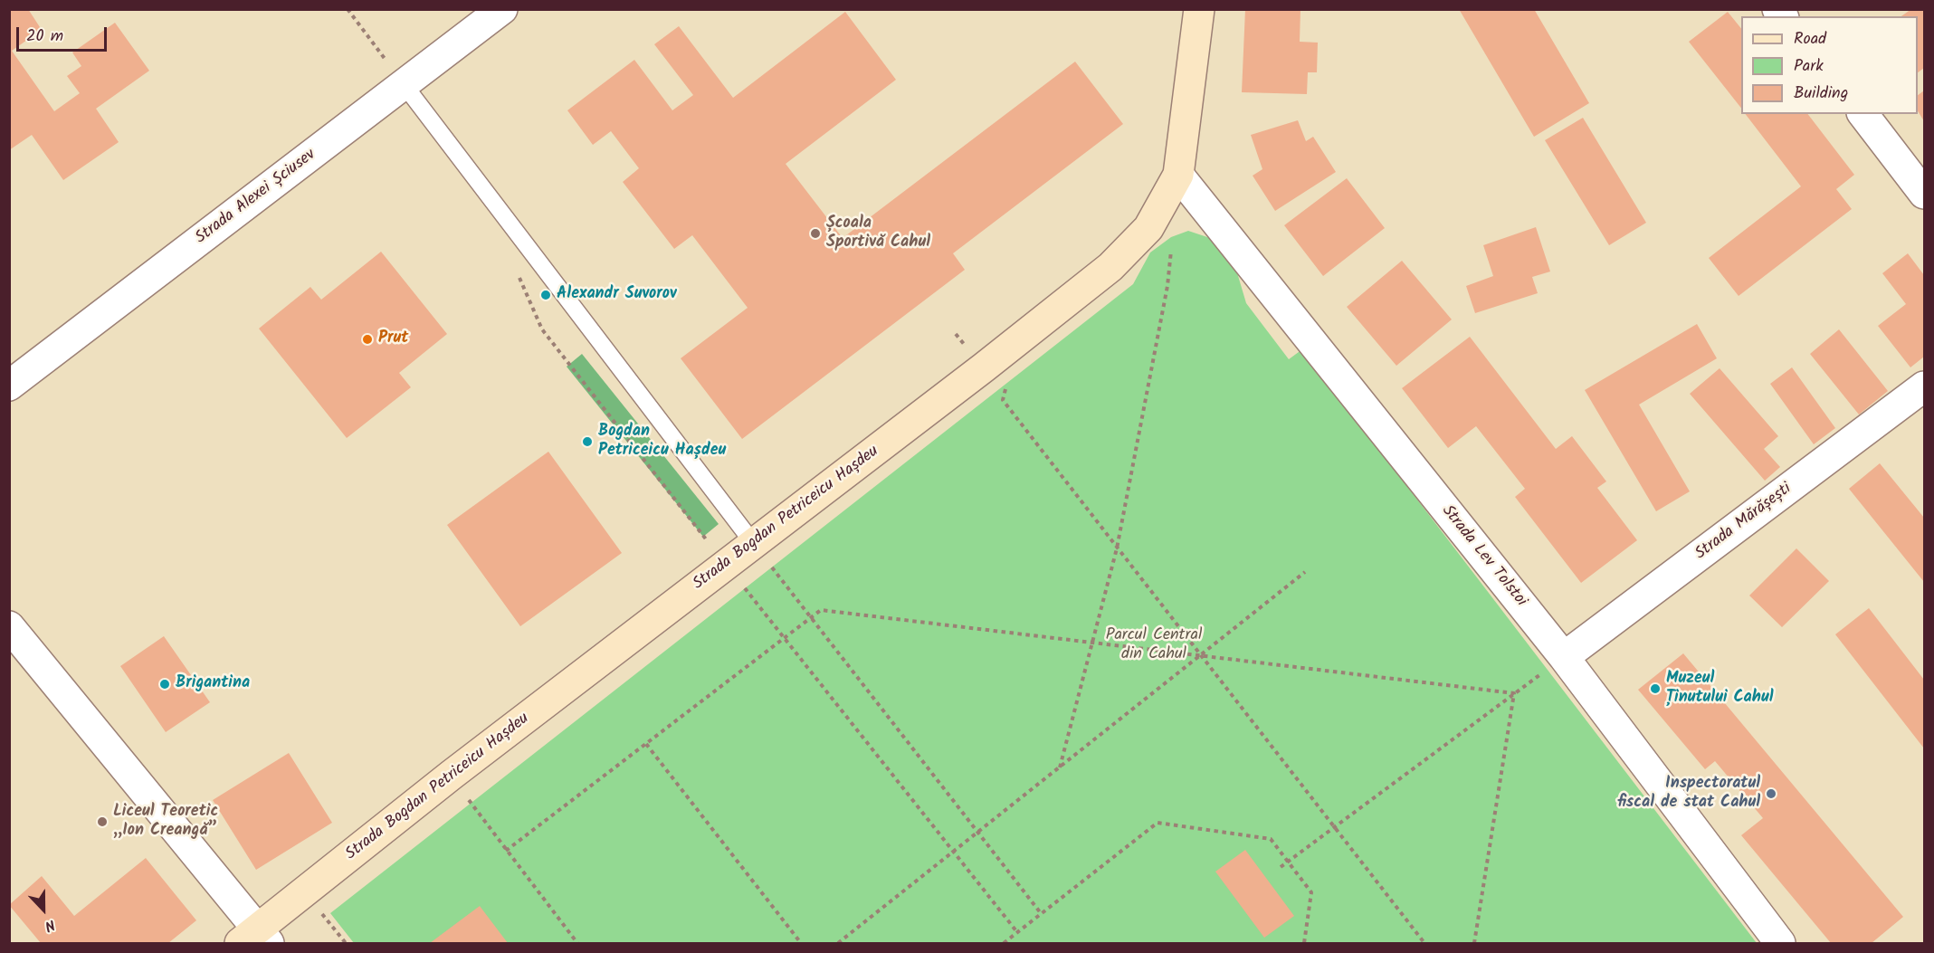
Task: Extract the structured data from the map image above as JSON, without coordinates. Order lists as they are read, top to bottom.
{
  "streets": {
    "main road": ["Strada Bogdan Petriceicu Hașdeu"],
    "street": ["Strada Alexei Șciusev", "Strada Mărășești", "Strada Lev Tolstoi"]
  },
  "crossings": [
    ["Strada Bogdan Petriceicu Hașdeu", "Strada Lev Tolstoi"],
    ["Strada Mărășești", "Strada Lev Tolstoi"]
  ],
  "parks": ["Parcul Central din Cahul"],
  "places": [
    "Școala Sportivă Cahul",
    "Alexandr Suvorov",
    "Prut",
    "Bogdan Petriceicu Hașdeu",
    "Brigantina",
    "Muzeul Ținutului Cahul",
    "Inspectoratul fiscal de stat Cahul",
    "Liceul Teoretic „Ion Creangă”"
  ],
  "legend": ["Road", "Park", "Building"],
  "scale_bar": "20 m",
  "north": "bottom"
}
